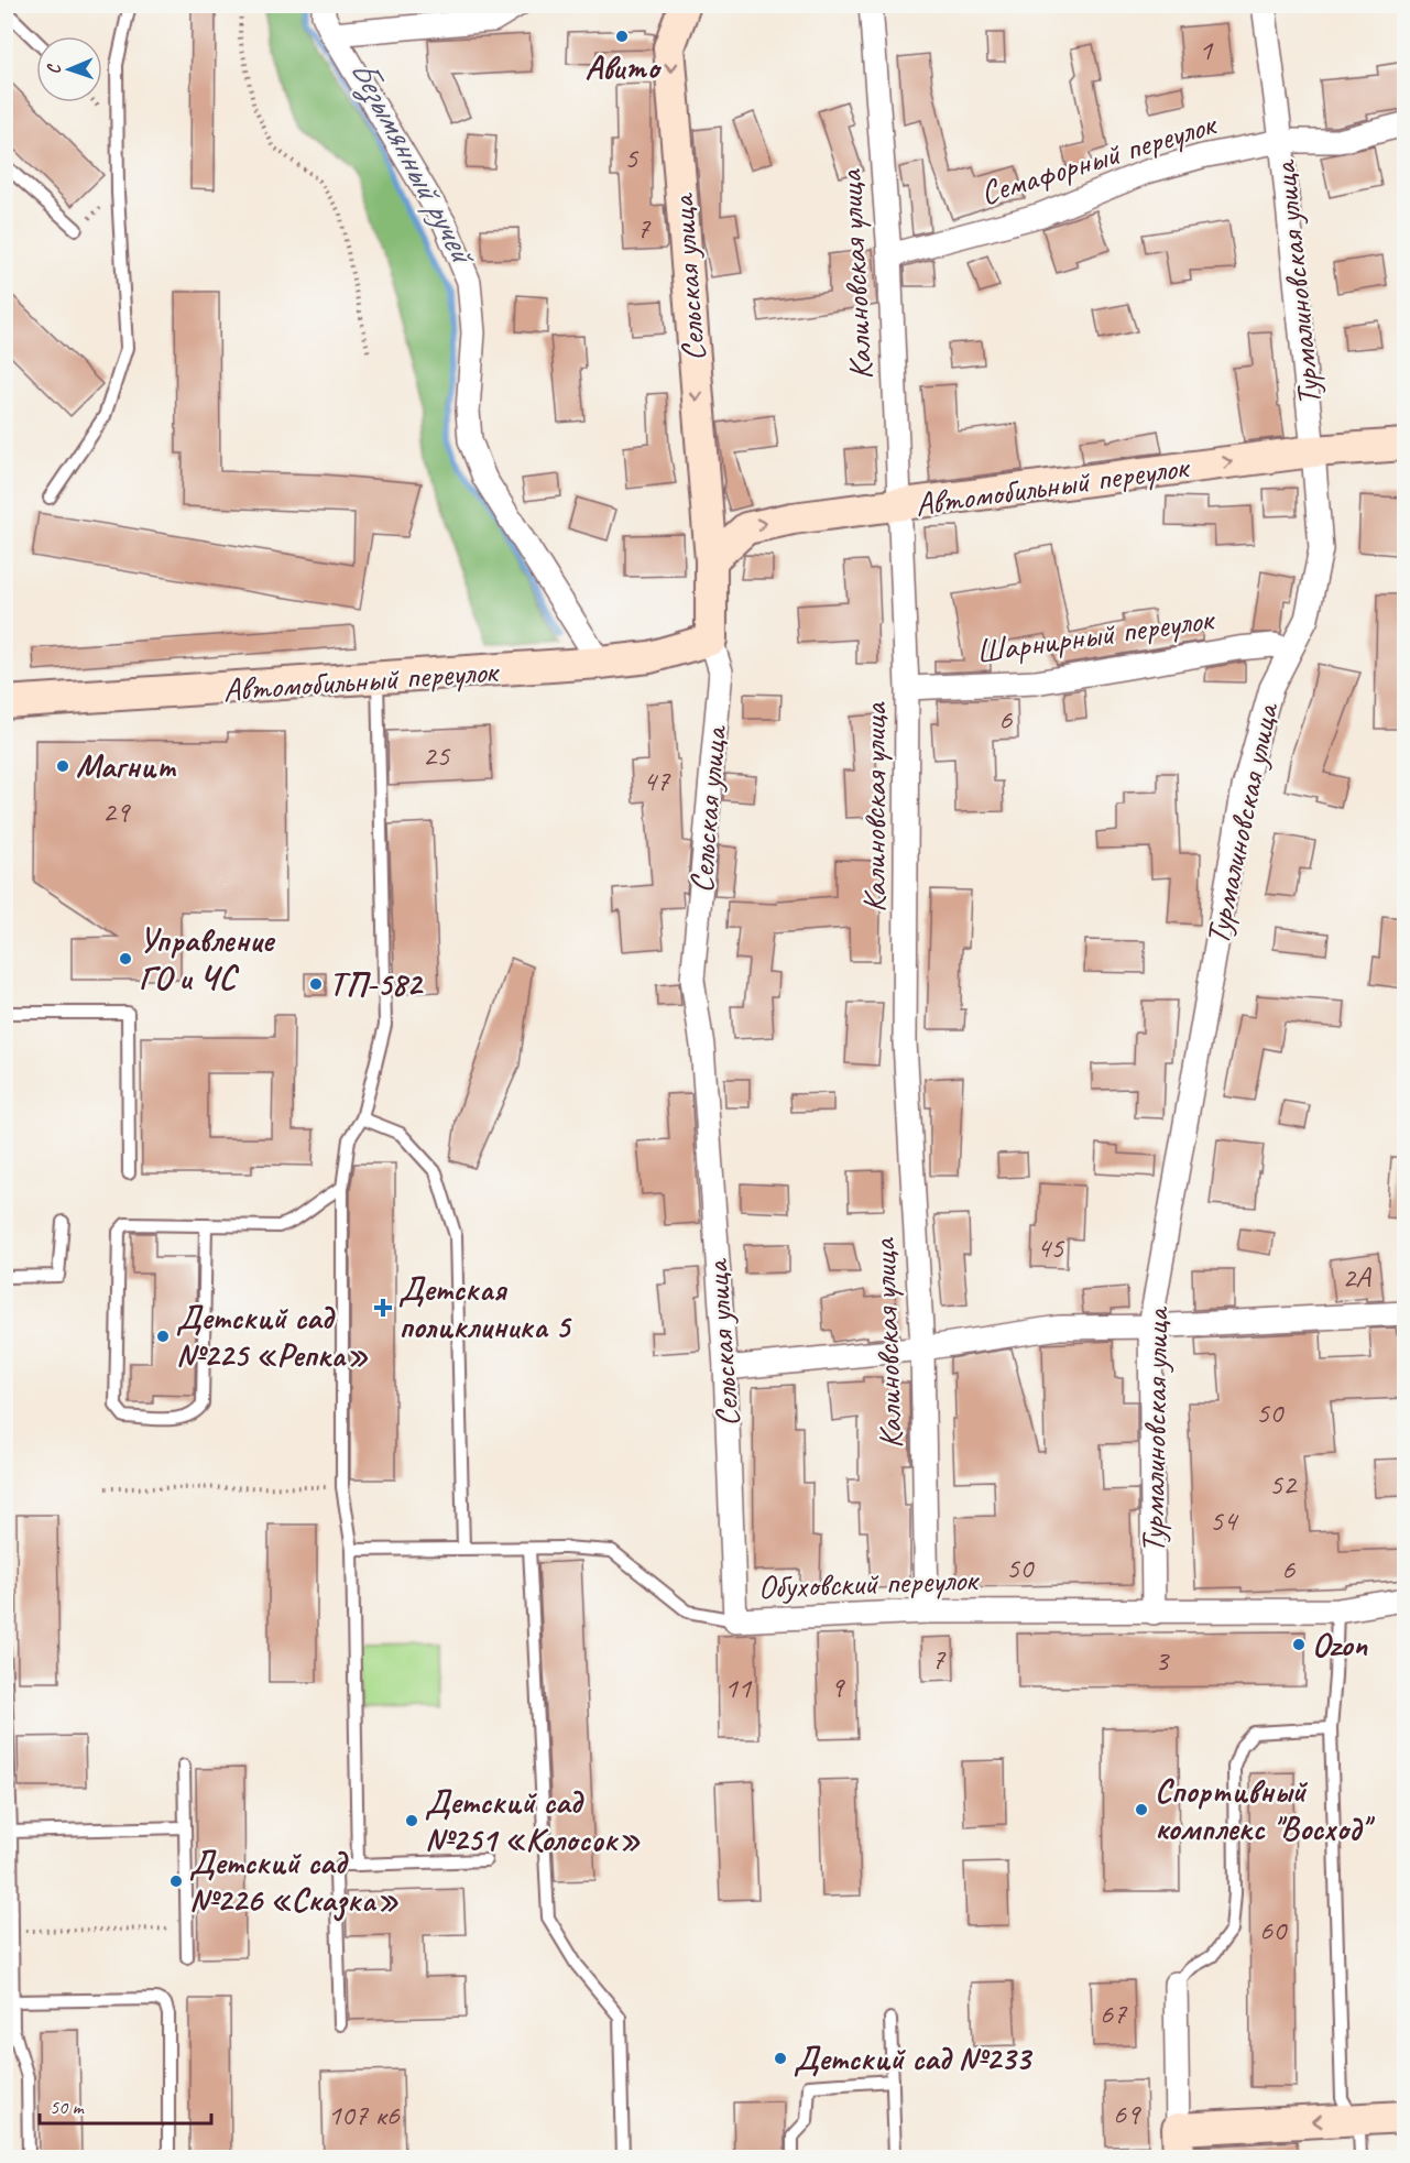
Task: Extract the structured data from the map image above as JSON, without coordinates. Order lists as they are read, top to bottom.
{
  "streets": {
    "street": [
      "Семафорный переулок",
      "Калиновская улица",
      "Сельская улица",
      "Турмалиновская улица",
      "Автомобильный переулок",
      "Шарнирный переулок",
      "Обуховский переулок"
    ]
  },
  "crossings": [
    ["Семафорный переулок", "Калиновская улица"],
    ["Семафорный переулок", "Турмалиновская улица"],
    ["Калиновская улица", "Автомобильный переулок"],
    ["Калиновская улица", "Шарнирный переулок"],
    ["Калиновская улица", "Обуховский переулок"],
    ["Сельская улица", "Автомобильный переулок"],
    ["Сельская улица", "Обуховский переулок"],
    ["Турмалиновская улица", "Автомобильный переулок"],
    ["Турмалиновская улица", "Шарнирный переулок"],
    ["Турмалиновская улица", "Обуховский переулок"]
  ],
  "one_way": ["Автомобильный переулок"],
  "water": ["Безымянный ручей"],
  "places": {
    "other": [
      "Авито",
      "Магнит",
      "Управление ГО и ЧС",
      "ТП-582",
      "Детский сад №225 «Репка»",
      "Ozon",
      "Спортивный комплекс \"Восход\"",
      "Детский сад №251 «Колосок»",
      "Детский сад №226 «Сказка»",
      "Детский сад №233"
    ],
    "health": ["Детская поликлиника 5"]
  },
  "house_numbers": [
    "1",
    "5",
    "7",
    "6",
    "25",
    "47",
    "29",
    "45",
    "2А",
    "50",
    "52",
    "54",
    "50",
    "6",
    "7",
    "3",
    "9",
    "11",
    "60",
    "67",
    "69",
    "107 к6"
  ],
  "scale_bar": "50 m",
  "north": "left"
}
